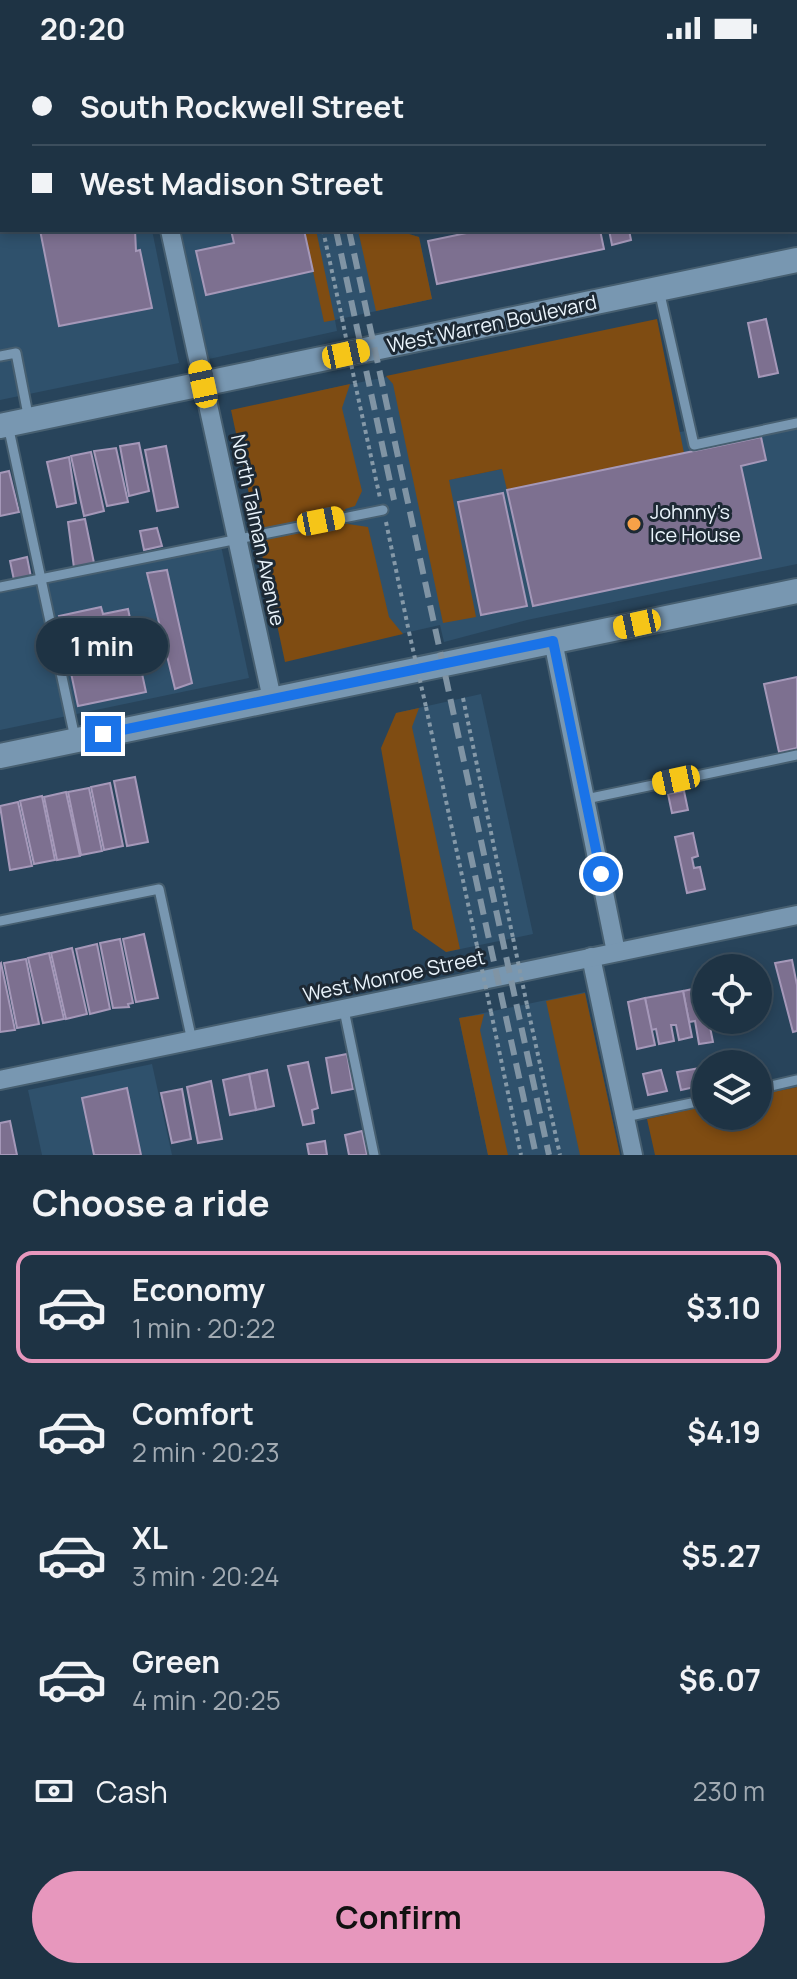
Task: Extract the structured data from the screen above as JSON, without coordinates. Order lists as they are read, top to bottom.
{
  "streets": {
    "main road": ["West Warren Boulevard"],
    "street": ["North Talman Avenue", "West Monroe Street"]
  },
  "crossings": [
    ["West Warren Boulevard", "North Talman Avenue"]
  ],
  "places": ["Johnny's Ice House"],
  "page": {
    "status": "20:20",
    "banner": ["South Rockwell Street", "West Madison Street"],
    "bubble": "1 min",
    "heading": "Choose a ride",
    "list": [
      {
        "name": "Economy",
        "note": "1 min · 20:22",
        "value": "$3.10"
      },
      {
        "name": "Comfort",
        "note": "2 min · 20:23",
        "value": "$4.19"
      },
      {
        "name": "XL",
        "note": "3 min · 20:24",
        "value": "$5.27"
      },
      {
        "name": "Green",
        "note": "4 min · 20:25",
        "value": "$6.07"
      }
    ],
    "pay": ["Cash", "230 m"],
    "buttons": "Confirm"
  }
}
